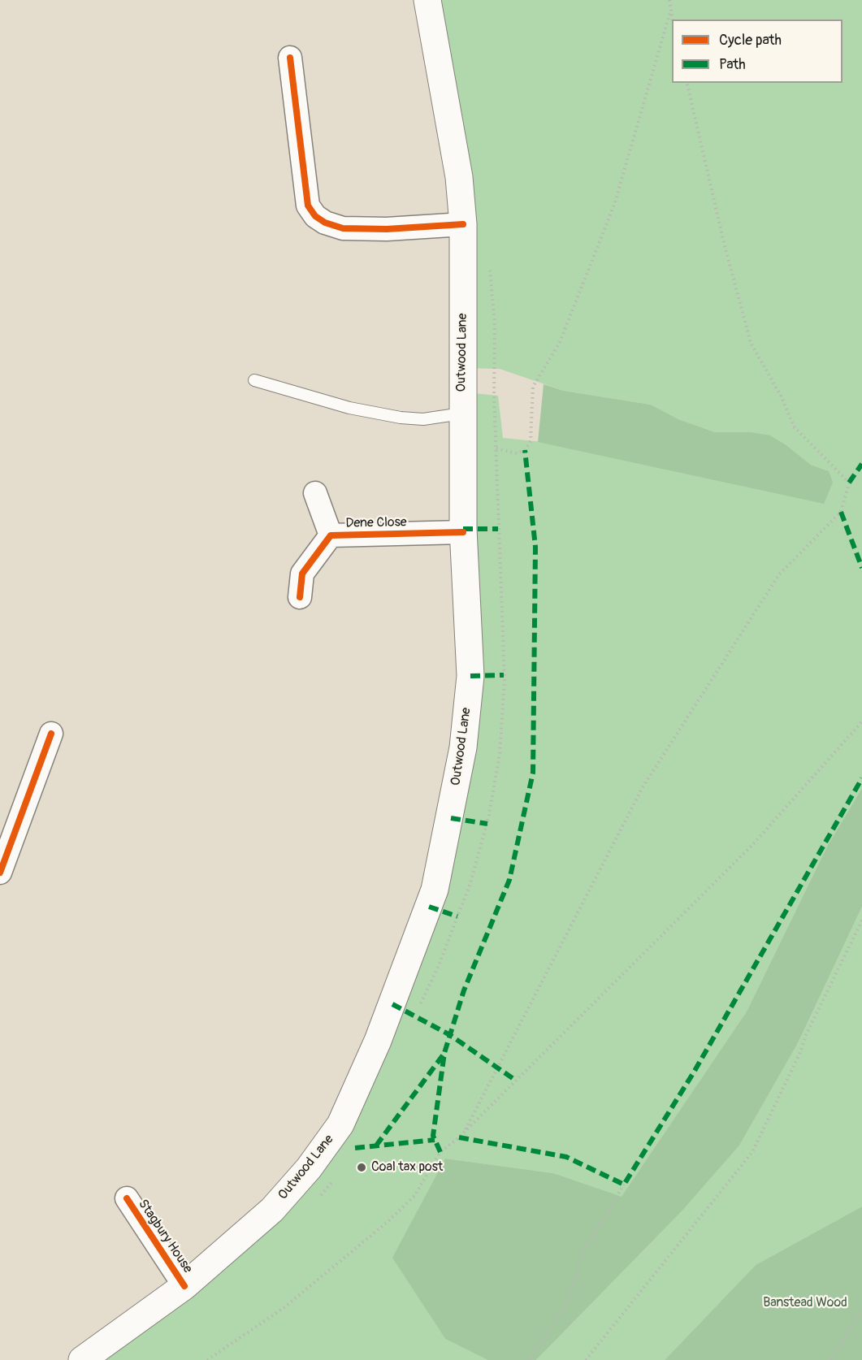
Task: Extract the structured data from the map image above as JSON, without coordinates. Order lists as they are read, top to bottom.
{
  "streets": {
    "main road": ["Outwood Lane"],
    "street": ["Dene Close", "Stagbury House"]
  },
  "crossings": [
    ["Outwood Lane", "Dene Close"],
    ["Outwood Lane", "Stagbury House"]
  ],
  "parks": ["Banstead Wood"],
  "places": ["Coal tax post"],
  "legend": ["Cycle path", "Path"]
}
